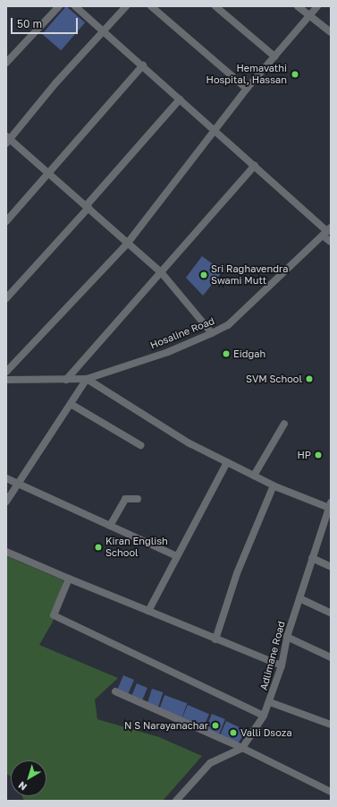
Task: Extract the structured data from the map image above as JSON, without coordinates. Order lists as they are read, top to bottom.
{
  "streets": {
    "street": ["Hosaline Road", "Adlimane Road"]
  },
  "places": [
    "Hemavathi Hospital, Hassan",
    "Sri Raghavendra Swami Mutt",
    "Eidgah",
    "SVM School",
    "HP",
    "Kiran English School",
    "N S Narayanachar",
    "Valli Dsoza"
  ],
  "scale_bar": "50 m",
  "north": "bottom left"
}
